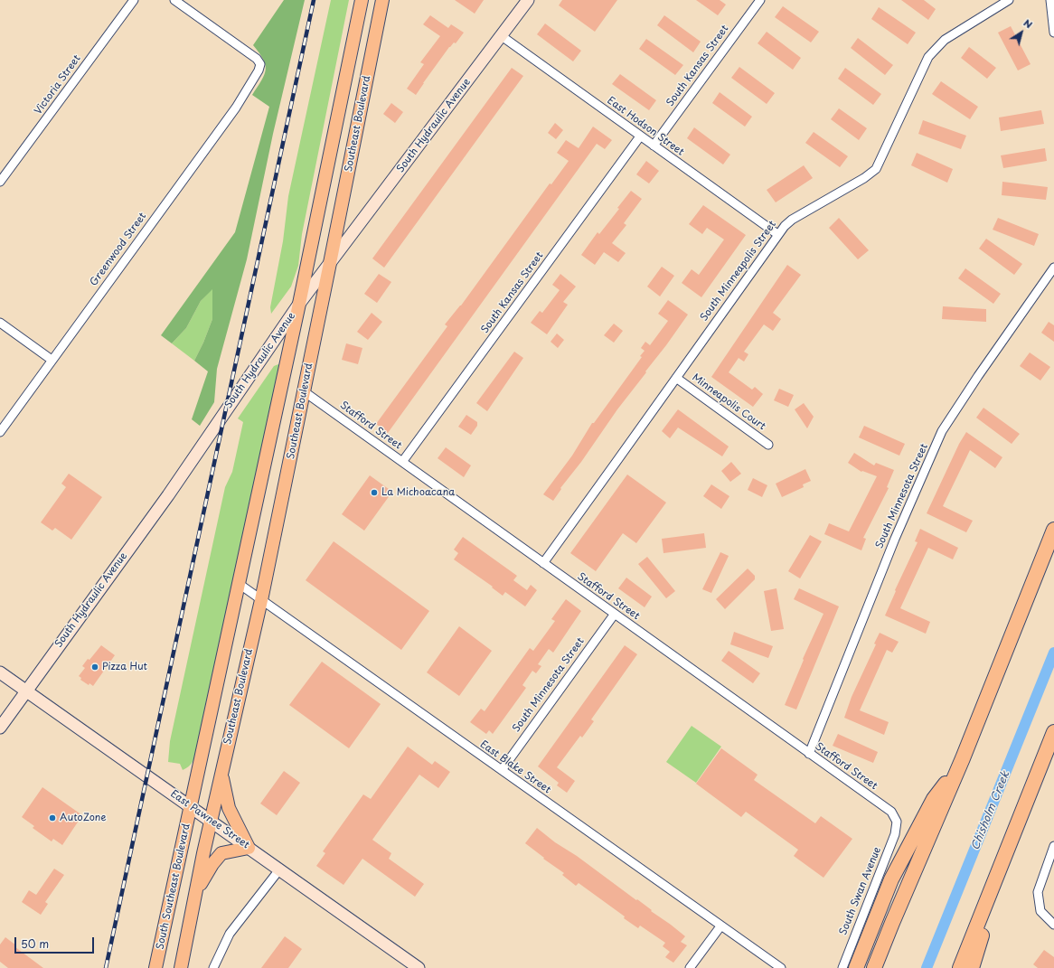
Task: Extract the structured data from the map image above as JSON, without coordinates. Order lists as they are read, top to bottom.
{
  "streets": {
    "main road": ["Southeast Boulevard", "South Southeast Boulevard"],
    "street": [
      "South Kansas Street",
      "Victoria Street",
      "South Hydraulic Avenue",
      "East Hodson Street",
      "Greenwood Street",
      "South Minneapolis Street",
      "Minneapolis Court",
      "Stafford Street",
      "South Minnesota Street",
      "East Blake Street",
      "East Pawnee Street",
      "South Swan Avenue"
    ]
  },
  "crossings": [
    ["South Kansas Street", "East Hodson Street"],
    ["South Kansas Street", "Stafford Street"],
    ["Southeast Boulevard", "South Hydraulic Avenue"],
    ["Southeast Boulevard", "Stafford Street"],
    ["Southeast Boulevard", "East Blake Street"],
    ["Southeast Boulevard", "East Pawnee Street"],
    ["Southeast Boulevard", "South Southeast Boulevard"],
    ["South Hydraulic Avenue", "East Hodson Street"],
    ["South Hydraulic Avenue", "East Pawnee Street"],
    ["East Hodson Street", "South Minneapolis Street"],
    ["South Minneapolis Street", "Minneapolis Court"],
    ["South Minneapolis Street", "Stafford Street"],
    ["Stafford Street", "South Minnesota Street"],
    ["Stafford Street", "South Swan Avenue"],
    ["South Minnesota Street", "East Blake Street"],
    ["East Pawnee Street", "South Southeast Boulevard"]
  ],
  "water": ["Chisholm Creek"],
  "places": ["La Michoacana", "Pizza Hut", "AutoZone"],
  "scale_bar": "50 m",
  "north": "top right"
}
